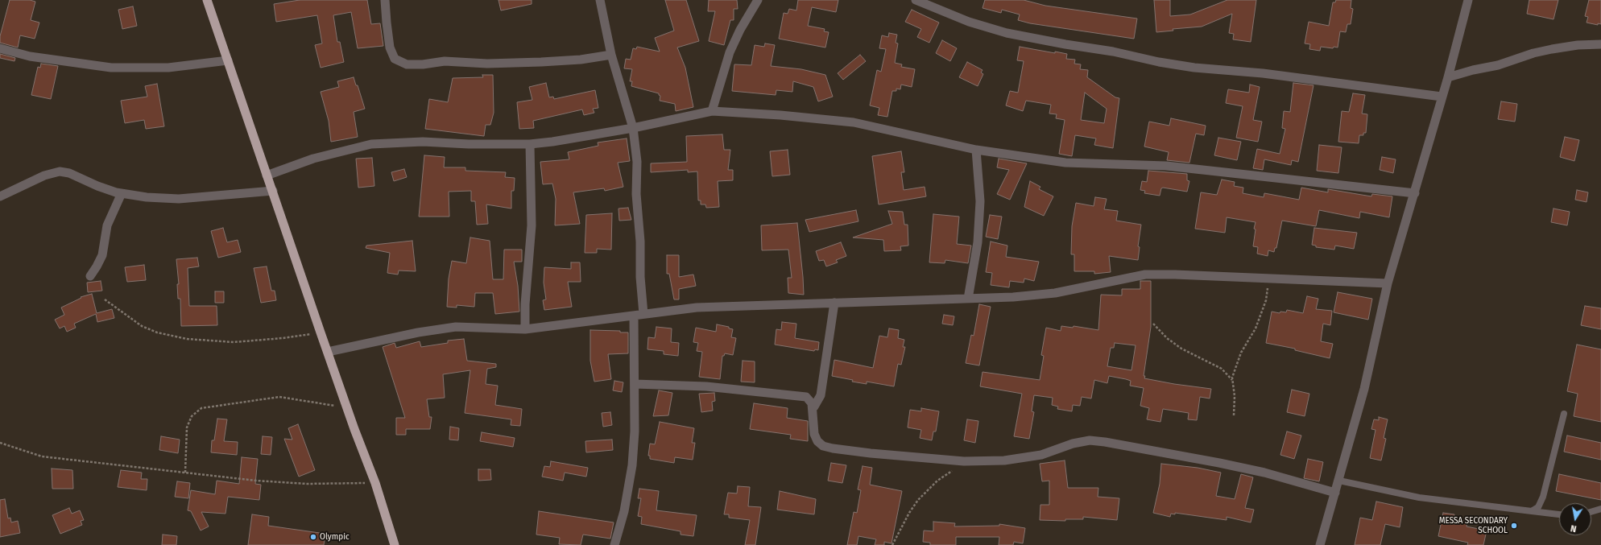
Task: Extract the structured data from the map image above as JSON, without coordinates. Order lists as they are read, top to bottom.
{
  "places": ["MESSA SECONDARY SCHOOL", "Olympic"],
  "north": "bottom"
}
